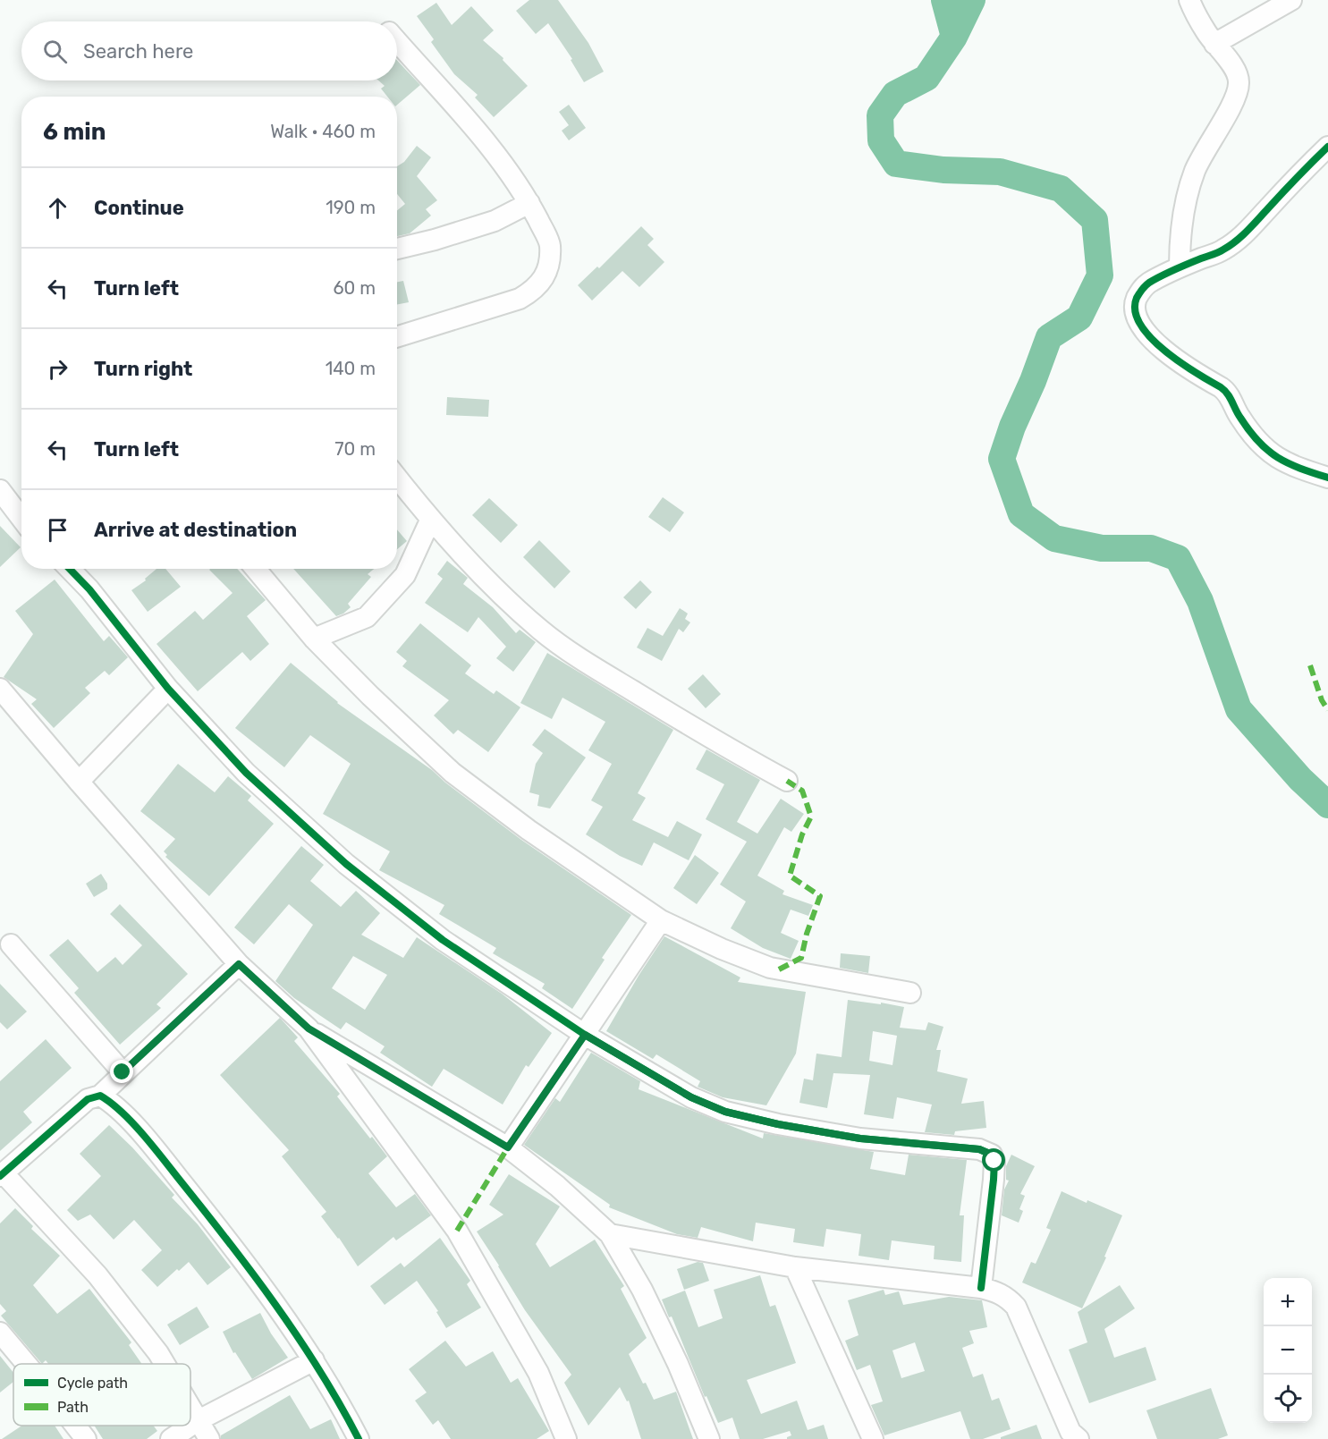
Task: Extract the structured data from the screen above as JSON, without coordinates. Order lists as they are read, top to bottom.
{
  "legend": ["Cycle path", "Path"],
  "page": {
    "search": "Search here",
    "heading": ["6 min", "Walk · 460 m"],
    "list": [
      ["Continue", "190 m"],
      ["Turn left", "60 m"],
      ["Turn right", "140 m"],
      ["Turn left", "70 m"],
      "Arrive at destination"
    ],
    "map_buttons": ["+", "−"]
  }
}
